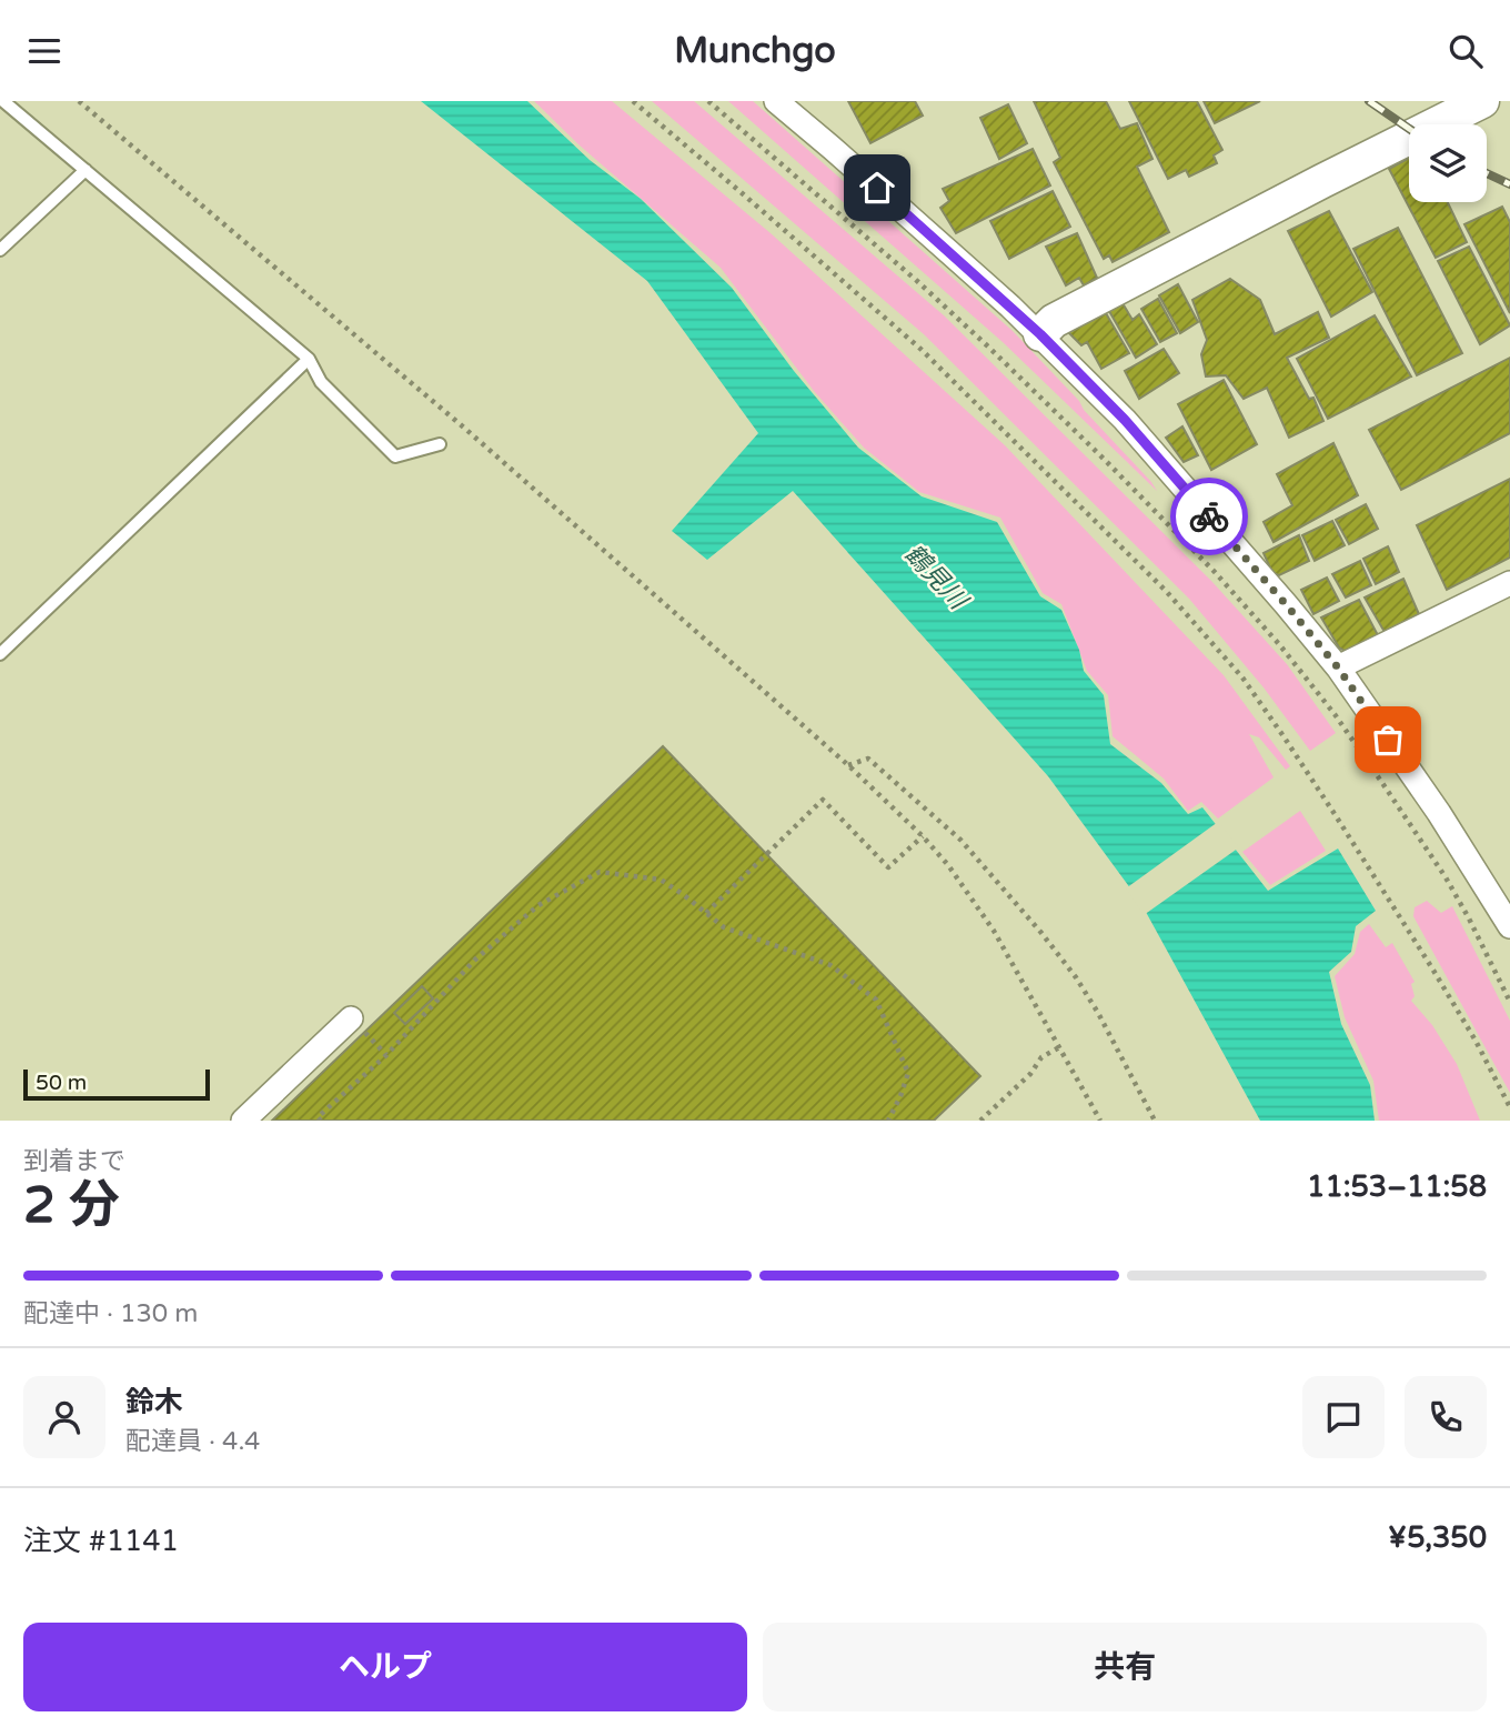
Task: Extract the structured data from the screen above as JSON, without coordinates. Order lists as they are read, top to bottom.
{
  "water": ["鶴見川"],
  "scale_bar": "50 m",
  "page": {
    "header": "Munchgo",
    "scale": "50 m",
    "heading": ["2 分", "到着まで", "11:53–11:58"],
    "panel": [
      "鈴木",
      "配達員 · 4.4",
      "注文 #1141",
      "¥5,350"
    ],
    "bar": "配達中 · 130 m",
    "buttons": ["ヘルプ", "共有"]
  }
}
